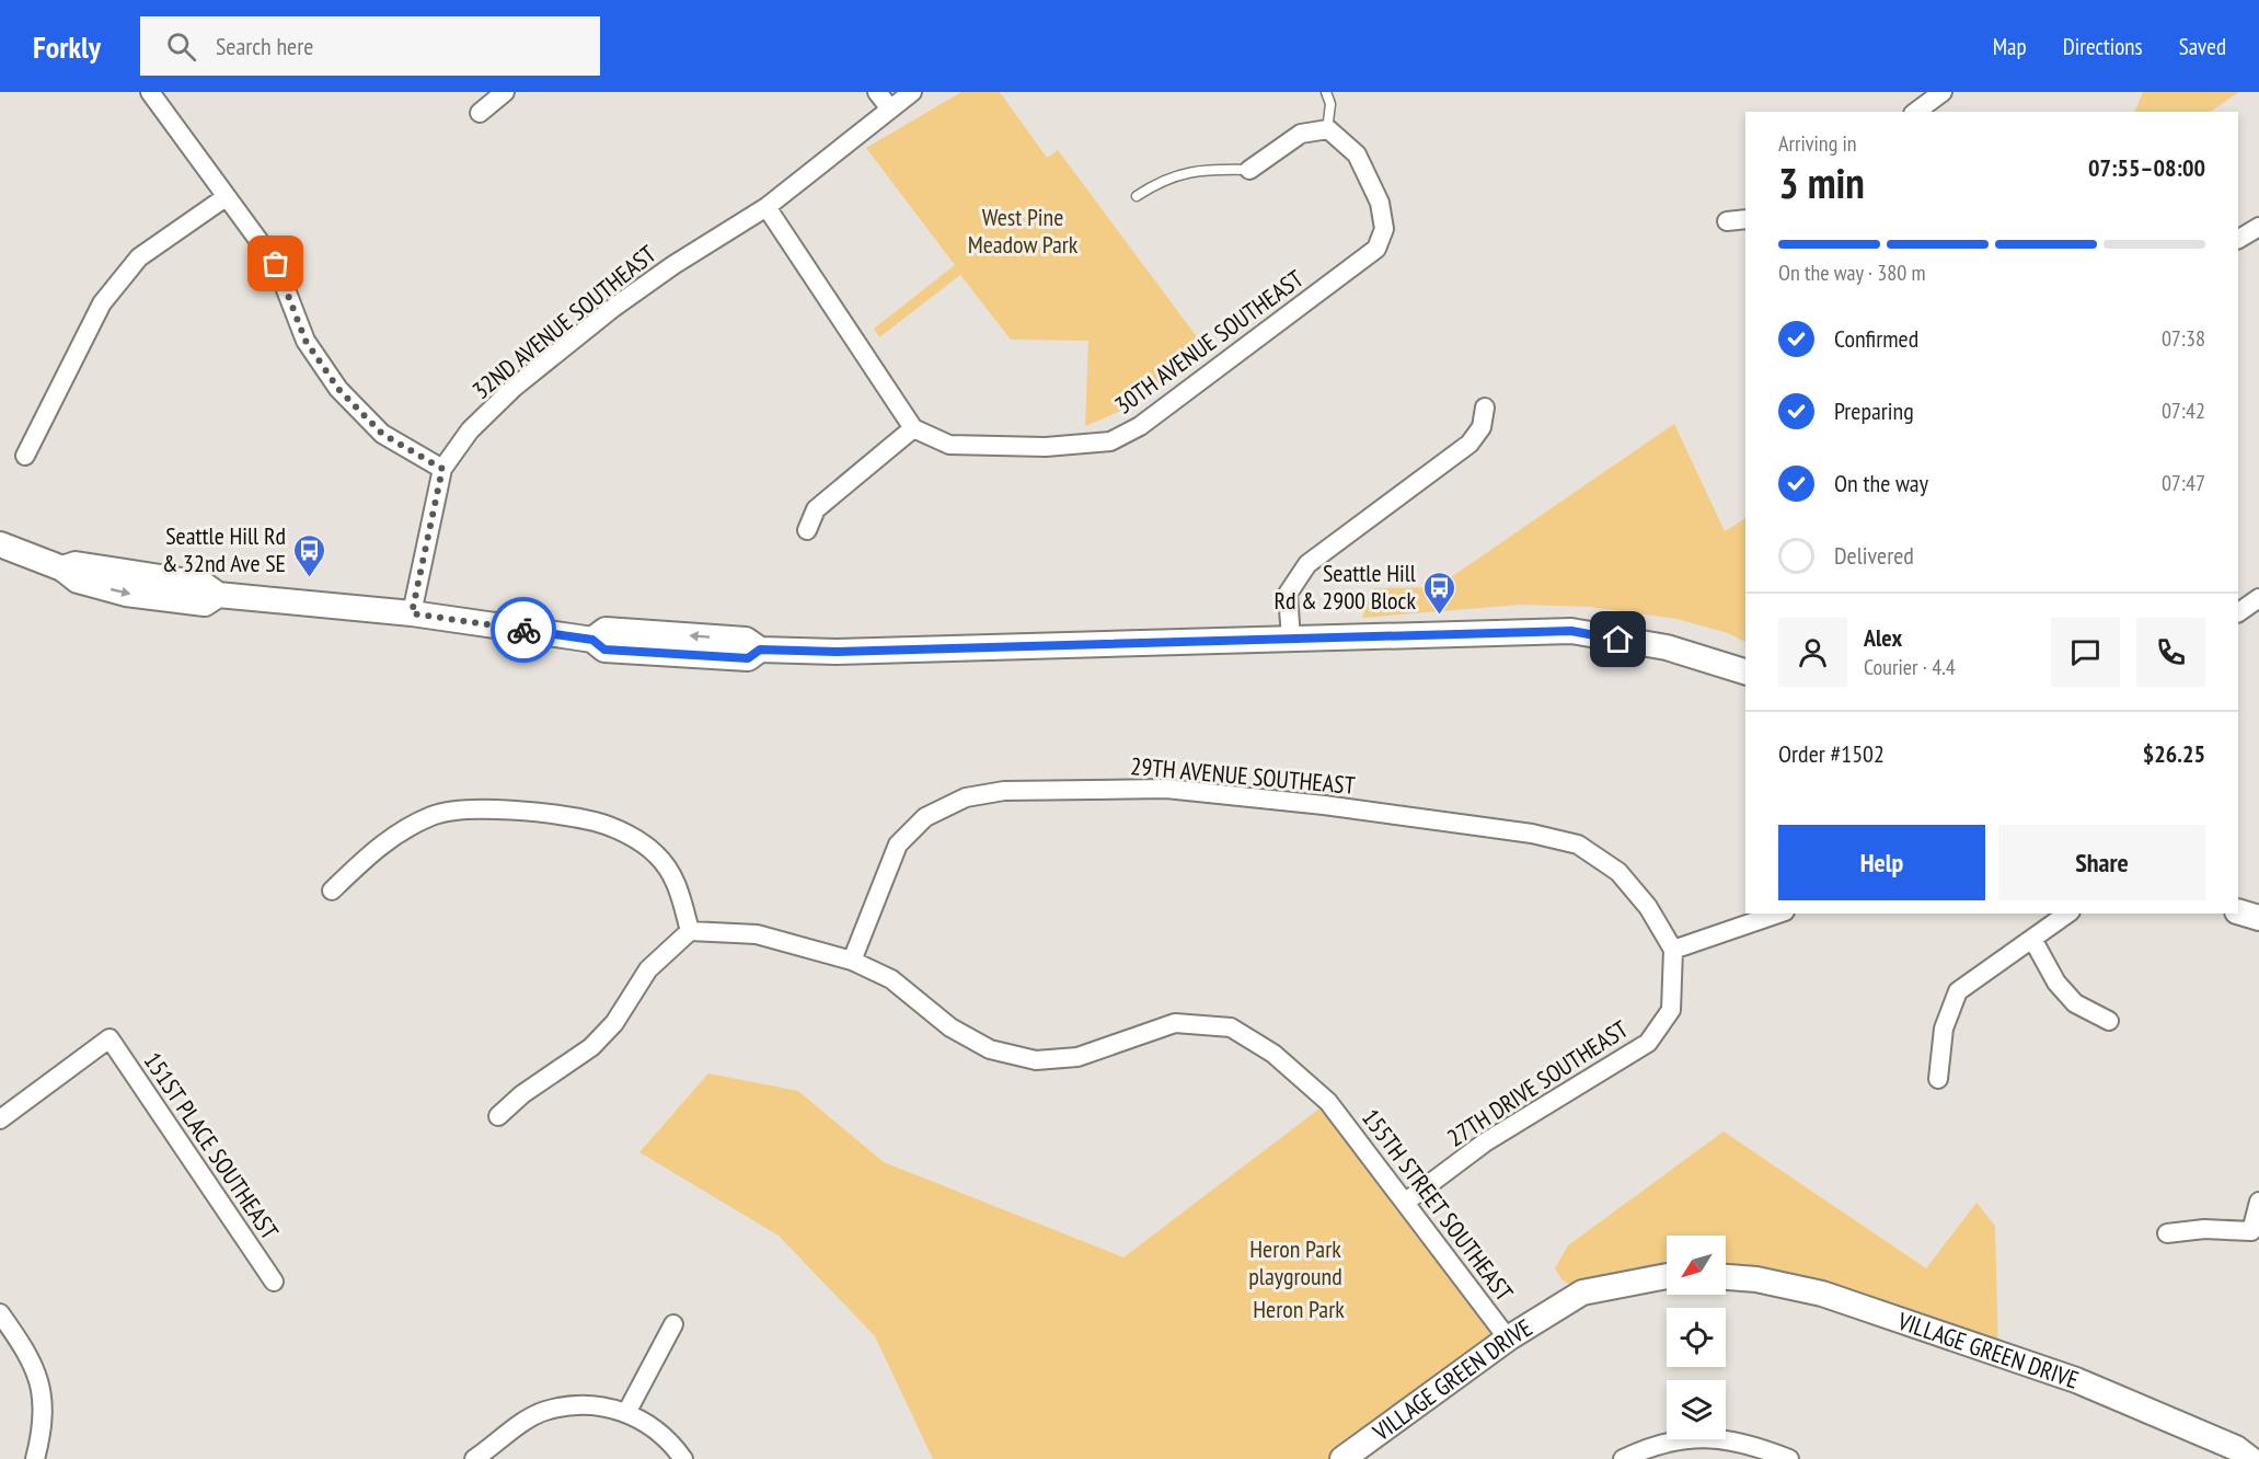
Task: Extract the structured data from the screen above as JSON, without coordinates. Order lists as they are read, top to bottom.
{
  "streets": {
    "main road": ["VILLAGE GREEN DRIVE"],
    "street": [
      "32ND AVENUE SOUTHEAST",
      "30TH AVENUE SOUTHEAST",
      "29TH AVENUE SOUTHEAST",
      "27TH DRIVE SOUTHEAST",
      "151ST PLACE SOUTHEAST",
      "155TH STREET SOUTHEAST"
    ]
  },
  "crossings": [
    ["29TH AVENUE SOUTHEAST", "27TH DRIVE SOUTHEAST"],
    ["29TH AVENUE SOUTHEAST", "155TH STREET SOUTHEAST"],
    ["27TH DRIVE SOUTHEAST", "155TH STREET SOUTHEAST"],
    ["155TH STREET SOUTHEAST", "VILLAGE GREEN DRIVE"]
  ],
  "parks": ["West Pine Meadow Park", "Heron Park playground", "Heron Park"],
  "places": {
    "bus stop": ["Seattle Hill Rd & 32nd Ave SE", "Seattle Hill Rd & 2900 Block"]
  },
  "north": "bottom left",
  "page": {
    "header": "Forkly",
    "search": "Search here",
    "nav": ["Map", "Directions", "Saved"],
    "heading": ["3 min", "Arriving in", "07:55–08:00"],
    "panel": [
      "Alex",
      "Courier · 4.4",
      "Order #1502",
      "$26.25"
    ],
    "bar": "On the way · 380 m",
    "list": [
      ["Confirmed", "07:38"],
      ["Preparing", "07:42"],
      ["On the way", "07:47"],
      "Delivered"
    ],
    "buttons": ["Help", "Share"]
  }
}
